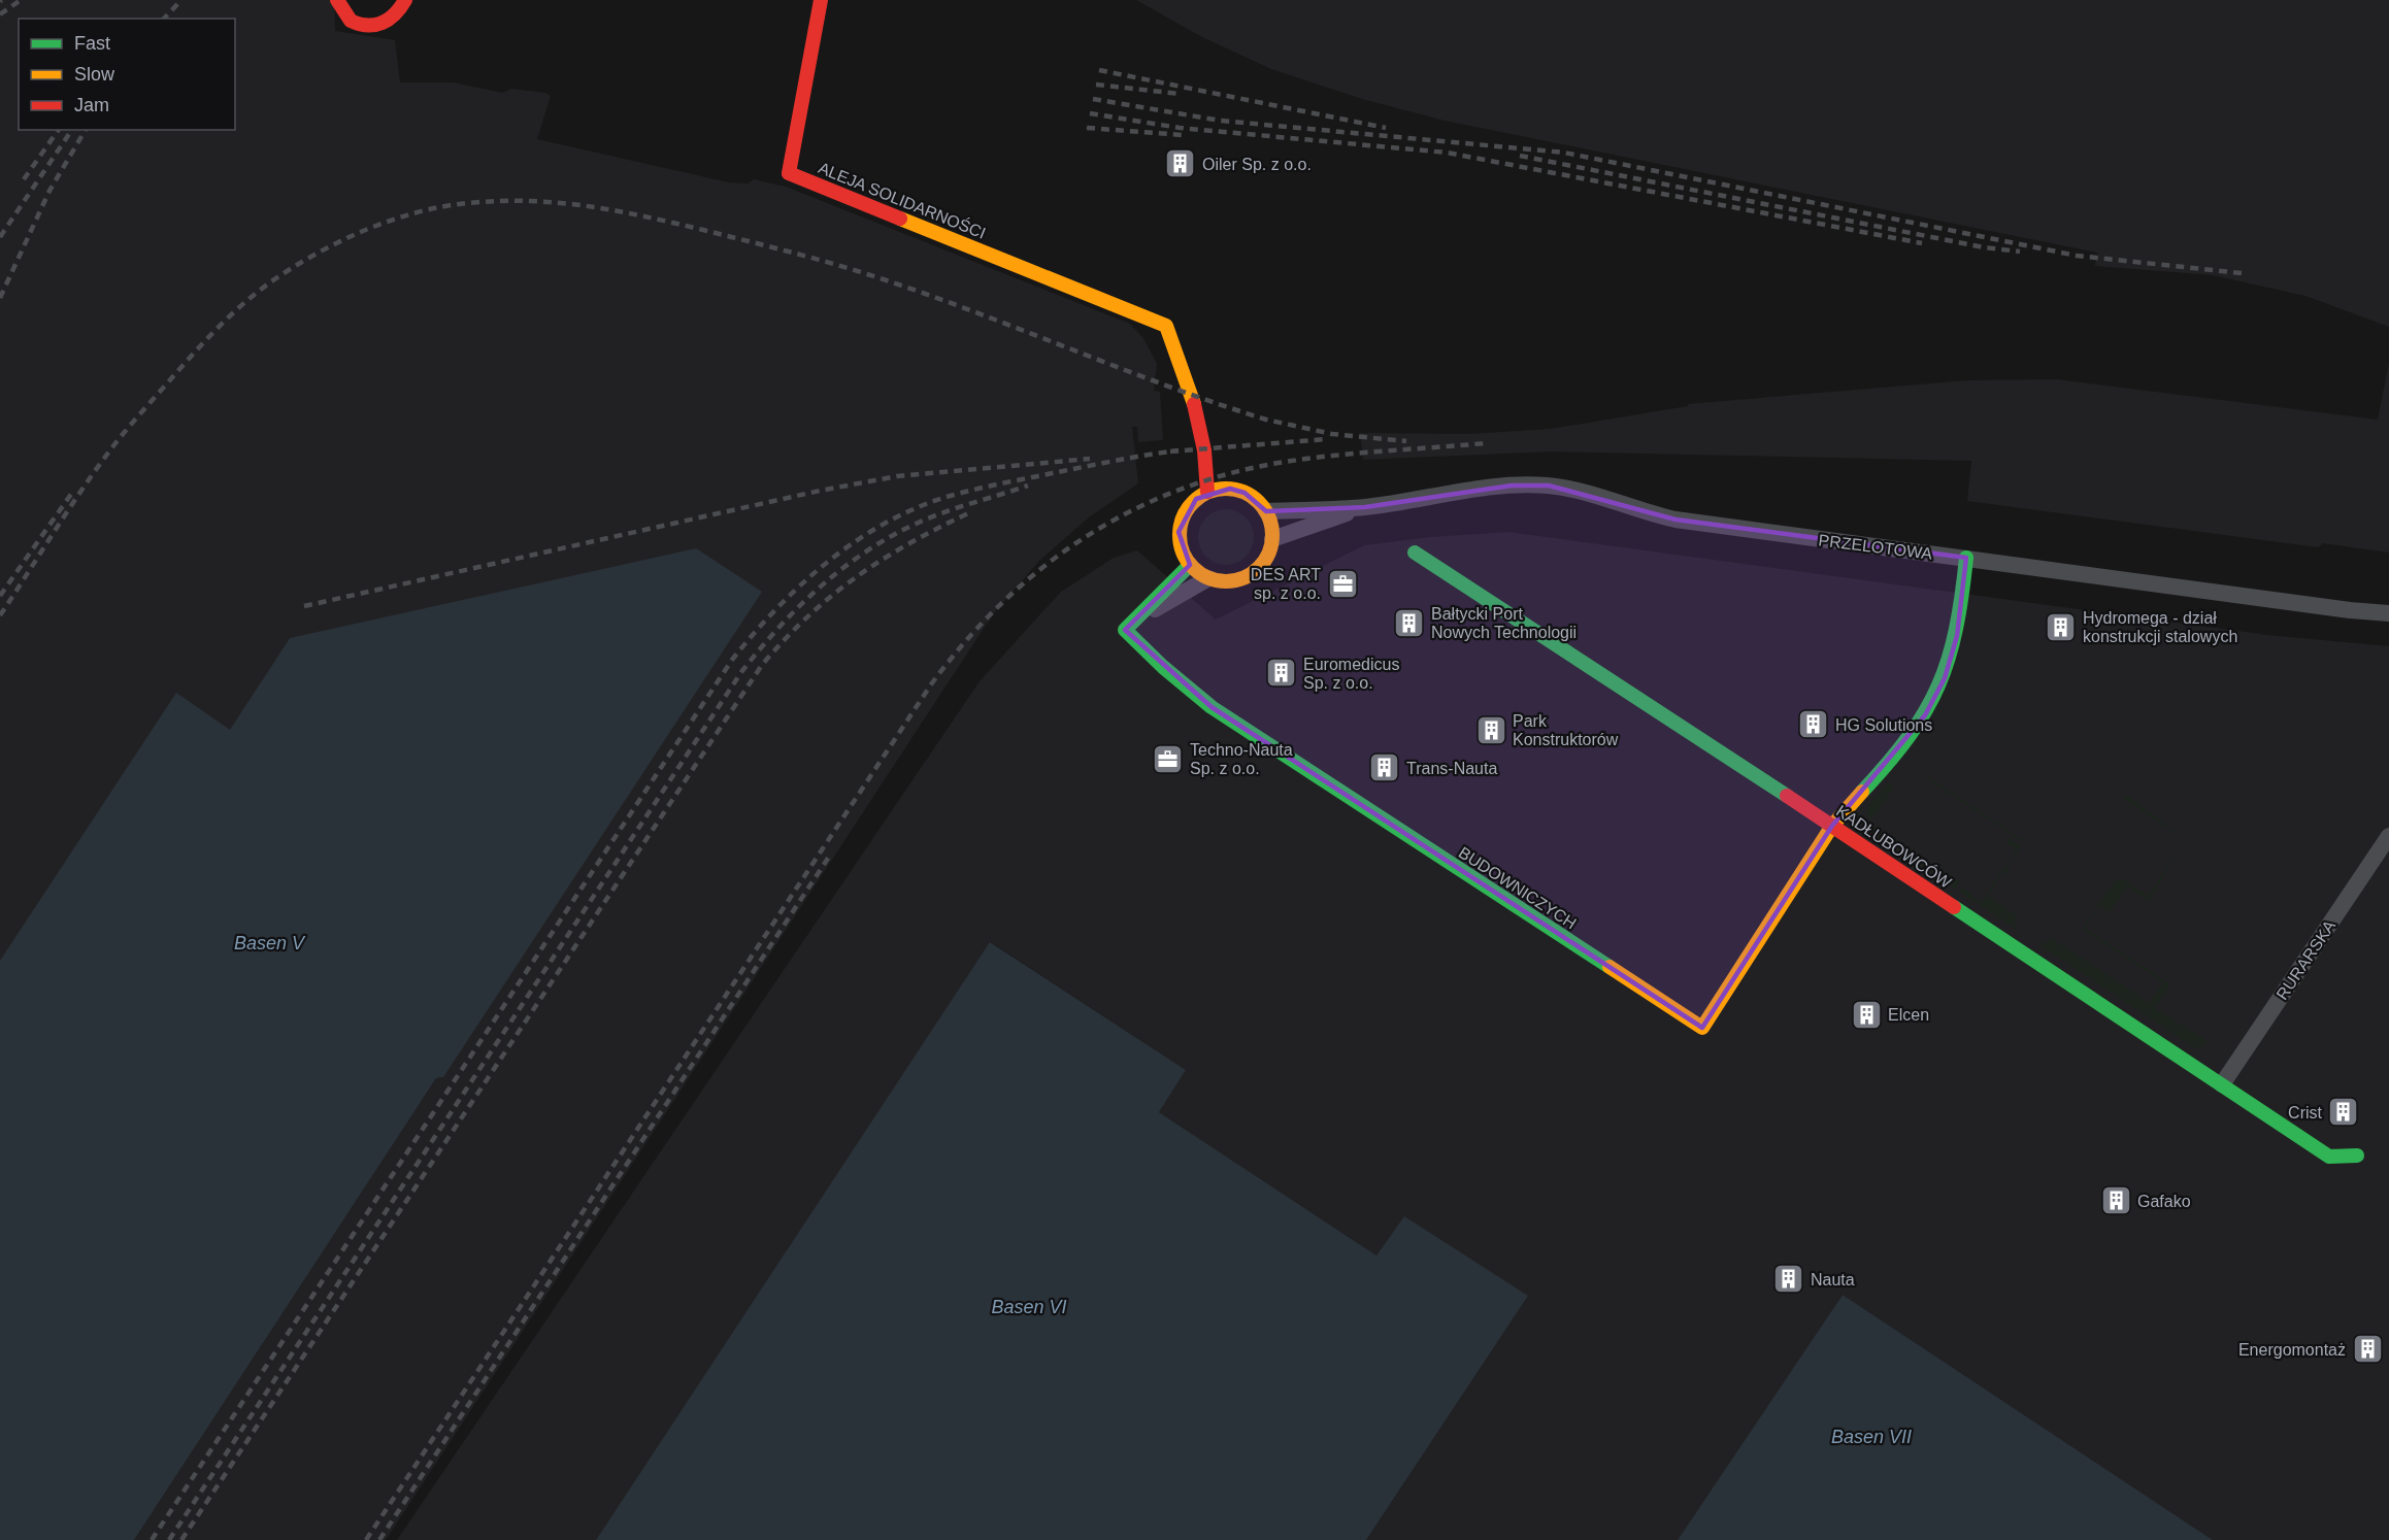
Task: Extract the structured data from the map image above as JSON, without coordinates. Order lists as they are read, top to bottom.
{
  "streets": {
    "street": [
      "ALEJA SOLIDARNOŚCI",
      "PRZELOTOWA",
      "KADŁUBOWCÓW",
      "BUDOWNICZYCH",
      "RURARSKA"
    ]
  },
  "crossings": [
    ["KADŁUBOWCÓW", "BUDOWNICZYCH"],
    ["KADŁUBOWCÓW", "RURARSKA"]
  ],
  "water": ["Basen V", "Basen VI", "Basen VII"],
  "places": {
    "building": [
      "Oiler Sp. z o.o.",
      "Bałtycki Port Nowych Technologii",
      "Hydromega - dział konstrukcji stalowych",
      "Euromedicus Sp. z o.o.",
      "HG Solutions",
      "Park Konstruktorów",
      "Trans-Nauta",
      "Elcen",
      "Crist",
      "Gafako",
      "Nauta",
      "Energomontaż"
    ],
    "office": ["DES ART sp. z o.o.", "Techno-Nauta Sp. z o.o."]
  },
  "legend": ["Fast", "Slow", "Jam"]
}
